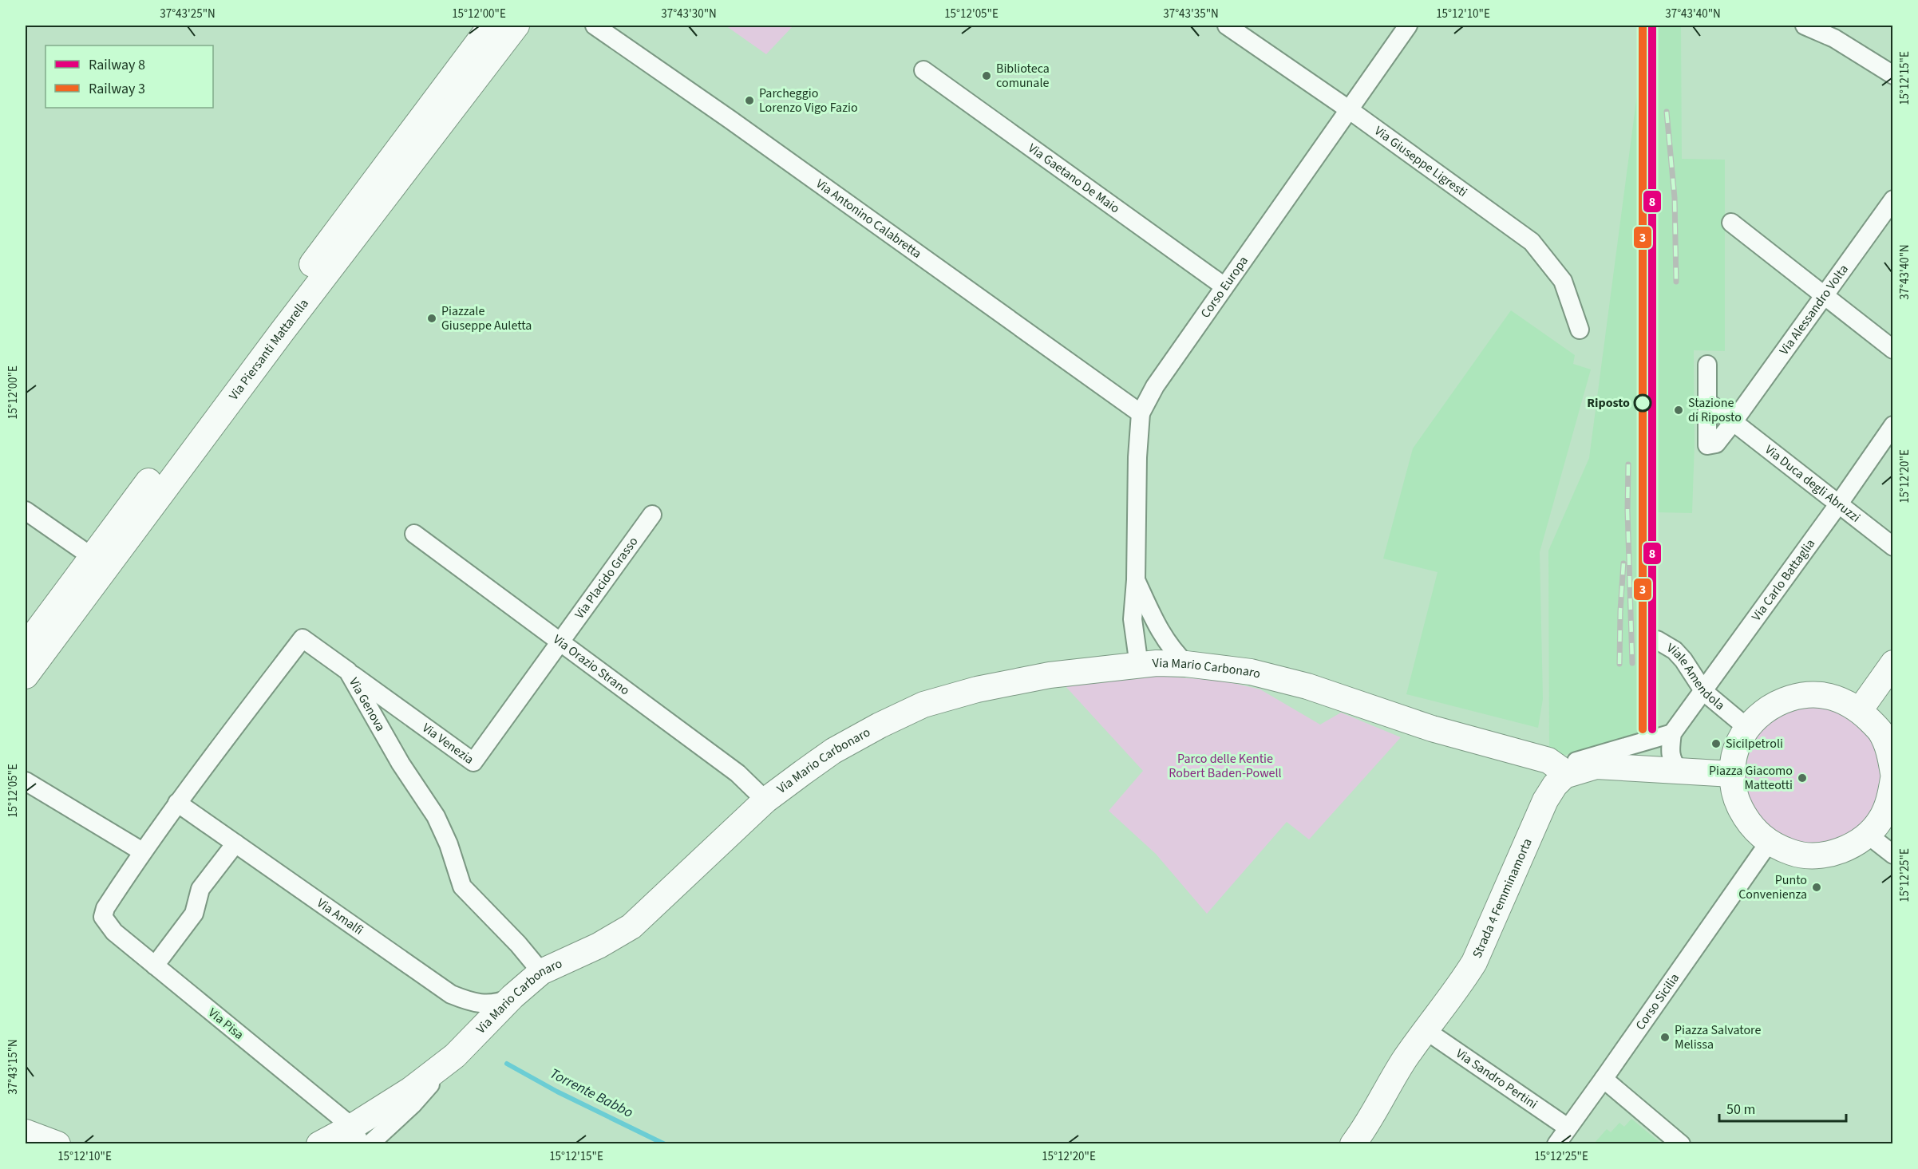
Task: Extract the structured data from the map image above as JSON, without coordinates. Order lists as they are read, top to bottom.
{
  "streets": {
    "street": [
      "Via Giuseppe Ligresti",
      "Via Gaetano De Maio",
      "Via Antonino Calabretta",
      "Corso Europa",
      "Via Alessandro Volta",
      "Via Piersanti Mattarella",
      "Via Duca degli Abruzzi",
      "Via Placido Grasso",
      "Via Carlo Battaglia",
      "Via Orazio Strano",
      "Via Mario Carbonaro",
      "Viale Amendola",
      "Via Genova",
      "Via Venezia",
      "Strada 4 Femminamorta",
      "Via Amalfi",
      "Corso Sicilia",
      "Via Pisa",
      "Via Sandro Pertini"
    ]
  },
  "crossings": [
    ["Via Giuseppe Ligresti", "Corso Europa"],
    ["Via Gaetano De Maio", "Corso Europa"],
    ["Via Antonino Calabretta", "Corso Europa"],
    ["Corso Europa", "Via Mario Carbonaro"],
    ["Via Alessandro Volta", "Via Duca degli Abruzzi"],
    ["Via Duca degli Abruzzi", "Via Carlo Battaglia"],
    ["Via Placido Grasso", "Via Orazio Strano"],
    ["Via Placido Grasso", "Via Venezia"],
    ["Via Carlo Battaglia", "Viale Amendola"],
    ["Via Orazio Strano", "Via Mario Carbonaro"],
    ["Via Orazio Strano", "Via Venezia"],
    ["Via Mario Carbonaro", "Via Genova"],
    ["Via Mario Carbonaro", "Strada 4 Femminamorta"],
    ["Via Mario Carbonaro", "Via Amalfi"],
    ["Via Mario Carbonaro", "Via Pisa"],
    ["Via Genova", "Via Venezia"],
    ["Via Genova", "Via Amalfi"],
    ["Via Genova", "Via Pisa"],
    ["Strada 4 Femminamorta", "Via Sandro Pertini"],
    ["Corso Sicilia", "Via Sandro Pertini"]
  ],
  "water": ["Torrente Babbo"],
  "parks": ["Parco delle Kentie Robert Baden-Powell"],
  "places": [
    "Biblioteca comunale",
    "Parcheggio Lorenzo Vigo Fazio",
    "Piazzale Giuseppe Auletta",
    "Riposto",
    "Stazione di Riposto",
    "Sicilpetroli",
    "Piazza Giacomo Matteotti",
    "Punto Convenienza",
    "Piazza Salvatore Melissa"
  ],
  "lines": ["rail line 8", "rail line 3"],
  "legend": ["Railway 8", "Railway 3"],
  "scale_bar": "50 m",
  "coordinates": [
    "37°43'25\"N",
    "15°12'00\"E",
    "37°43'30\"N",
    "15°12'05\"E",
    "37°43'35\"N",
    "15°12'10\"E",
    "37°43'40\"N",
    "15°12'15\"E",
    "15°12'20\"E",
    "15°12'25\"E",
    "37°43'15\"N"
  ]
}
